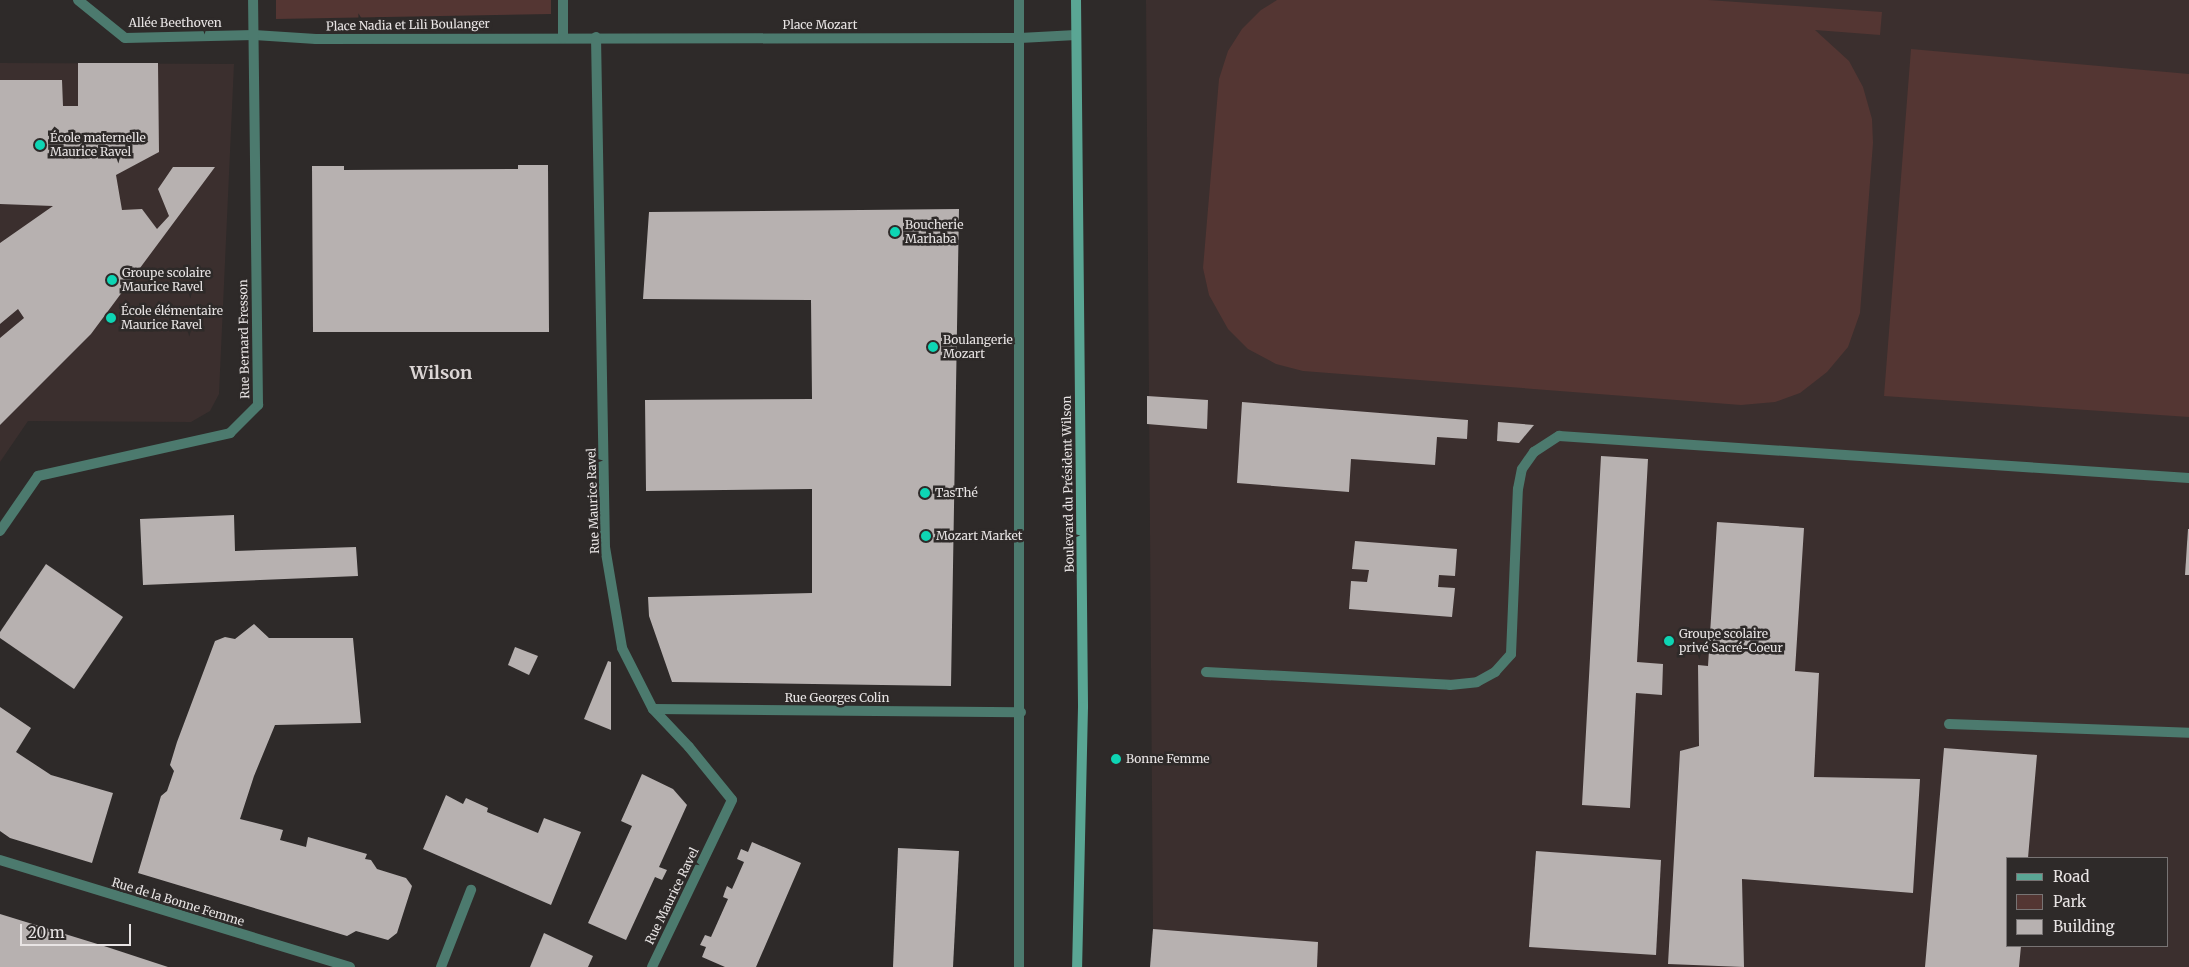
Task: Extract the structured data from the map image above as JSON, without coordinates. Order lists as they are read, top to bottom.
{
  "streets": {
    "street": [
      "Allée Beethoven",
      "Place Nadia et Lili Boulanger",
      "Place Mozart",
      "Rue Bernard Fresson",
      "Boulevard du Président Wilson",
      "Rue Maurice Ravel",
      "Rue Georges Colin",
      "Rue de la Bonne Femme"
    ]
  },
  "crossings": [
    ["Allée Beethoven", "Place Nadia et Lili Boulanger"],
    ["Allée Beethoven", "Rue Bernard Fresson"],
    ["Place Nadia et Lili Boulanger", "Place Mozart"],
    ["Place Nadia et Lili Boulanger", "Rue Bernard Fresson"],
    ["Place Mozart", "Boulevard du Président Wilson"],
    ["Place Mozart", "Rue Maurice Ravel"],
    ["Rue Maurice Ravel", "Rue Georges Colin"]
  ],
  "districts": ["Wilson"],
  "places": [
    "École maternelle Maurice Ravel",
    "Boucherie Marhaba",
    "Groupe scolaire Maurice Ravel",
    "École élémentaire Maurice Ravel",
    "Boulangerie Mozart",
    "TasThé",
    "Mozart Market",
    "Groupe scolaire privé Sacré-Coeur",
    "Bonne Femme"
  ],
  "legend": ["Road", "Park", "Building"],
  "scale_bar": "20 m"
}
